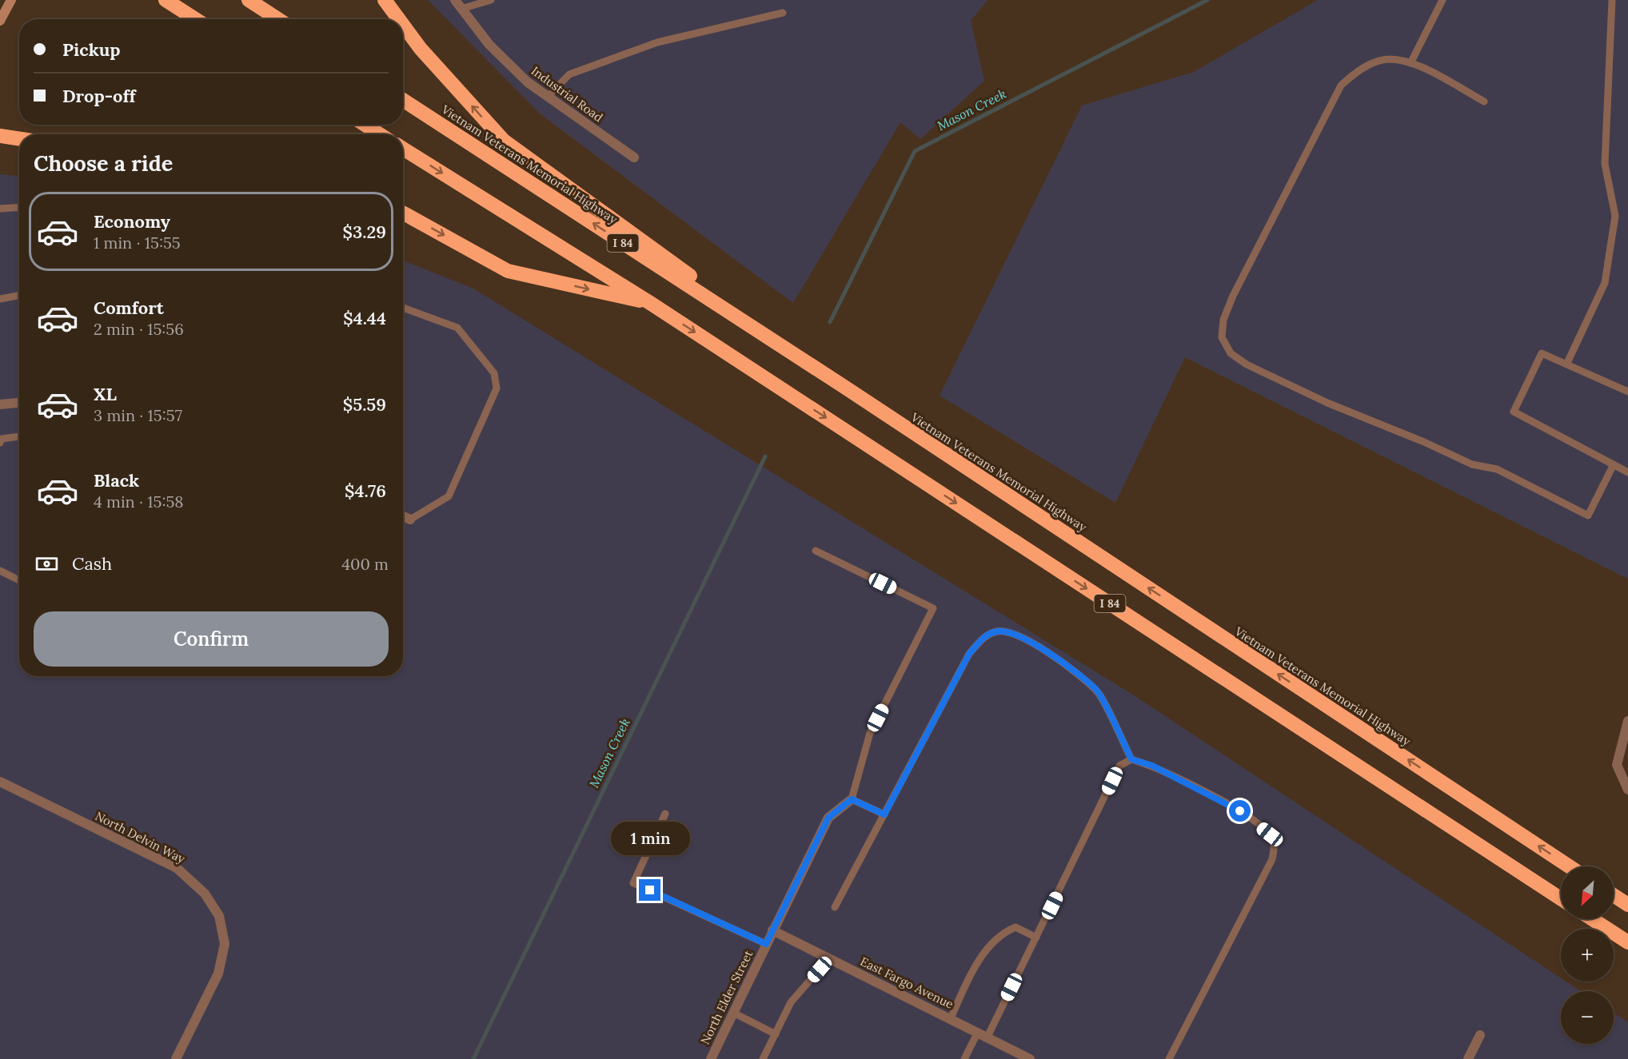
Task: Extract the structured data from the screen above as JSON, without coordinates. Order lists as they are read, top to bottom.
{
  "streets": {
    "highway": ["Vietnam Veterans Memorial Highway", "I 84"],
    "street": [
      "Industrial Road",
      "North Delvin Way",
      "East Fargo Avenue",
      "North Elder Street"
    ]
  },
  "crossings": [
    ["East Fargo Avenue", "North Elder Street"]
  ],
  "water": ["Mason Creek"],
  "north": "bottom left",
  "page": {
    "banner": ["Pickup", "Drop-off"],
    "heading": "Choose a ride",
    "list": [
      {
        "name": "Economy",
        "note": "1 min · 15:55",
        "value": "$3.29"
      },
      {
        "name": "Comfort",
        "note": "2 min · 15:56",
        "value": "$4.44"
      },
      {
        "name": "XL",
        "note": "3 min · 15:57",
        "value": "$5.59"
      },
      {
        "name": "Black",
        "note": "4 min · 15:58",
        "value": "$4.76"
      }
    ],
    "pay": ["Cash", "400 m"],
    "buttons": "Confirm",
    "bubble": "1 min",
    "map_buttons": ["+", "−"]
  }
}
